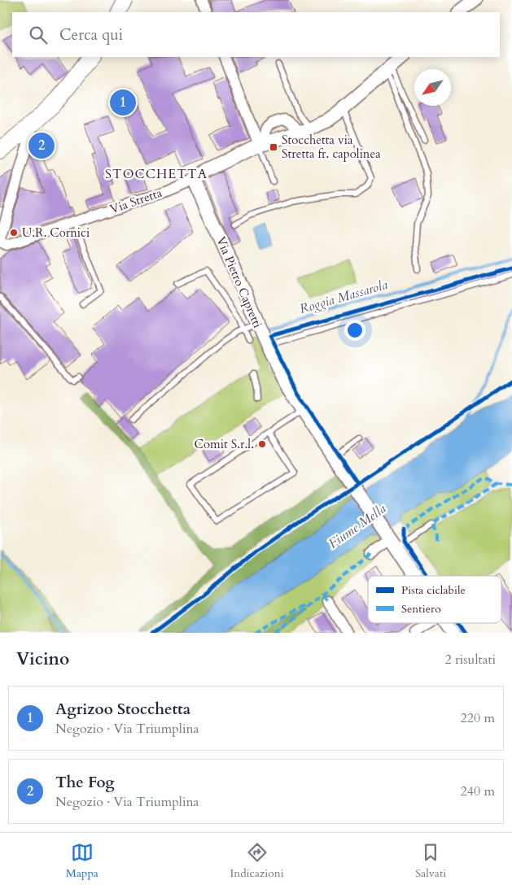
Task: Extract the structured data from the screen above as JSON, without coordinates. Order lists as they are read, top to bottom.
{
  "streets": {
    "street": ["Via Stretta", "Via Pietro Capretti"]
  },
  "crossings": [
    ["Via Stretta", "Via Pietro Capretti"]
  ],
  "districts": ["STOCCHETTA"],
  "water": ["Roggia Massarola", "Fiume Mella"],
  "places": {
    "transit": ["Stocchetta via Stretta fr. capolinea"],
    "other": ["U.R. Cornici", "Comit S.r.l."]
  },
  "legend": ["Pista ciclabile", "Sentiero"],
  "north": "bottom left",
  "page": {
    "search": "Cerca qui",
    "pins": ["1", "2"],
    "heading": ["Vicino", "2 risultati"],
    "list": [
      {
        "mark": "1",
        "name": "Agrizoo Stocchetta",
        "note": "Negozio · Via Triumplina",
        "value": "220 m"
      },
      {
        "mark": "2",
        "name": "The Fog",
        "note": "Negozio · Via Triumplina",
        "value": "240 m"
      }
    ],
    "nav": ["Mappa", "Indicazioni", "Salvati"]
  }
}
